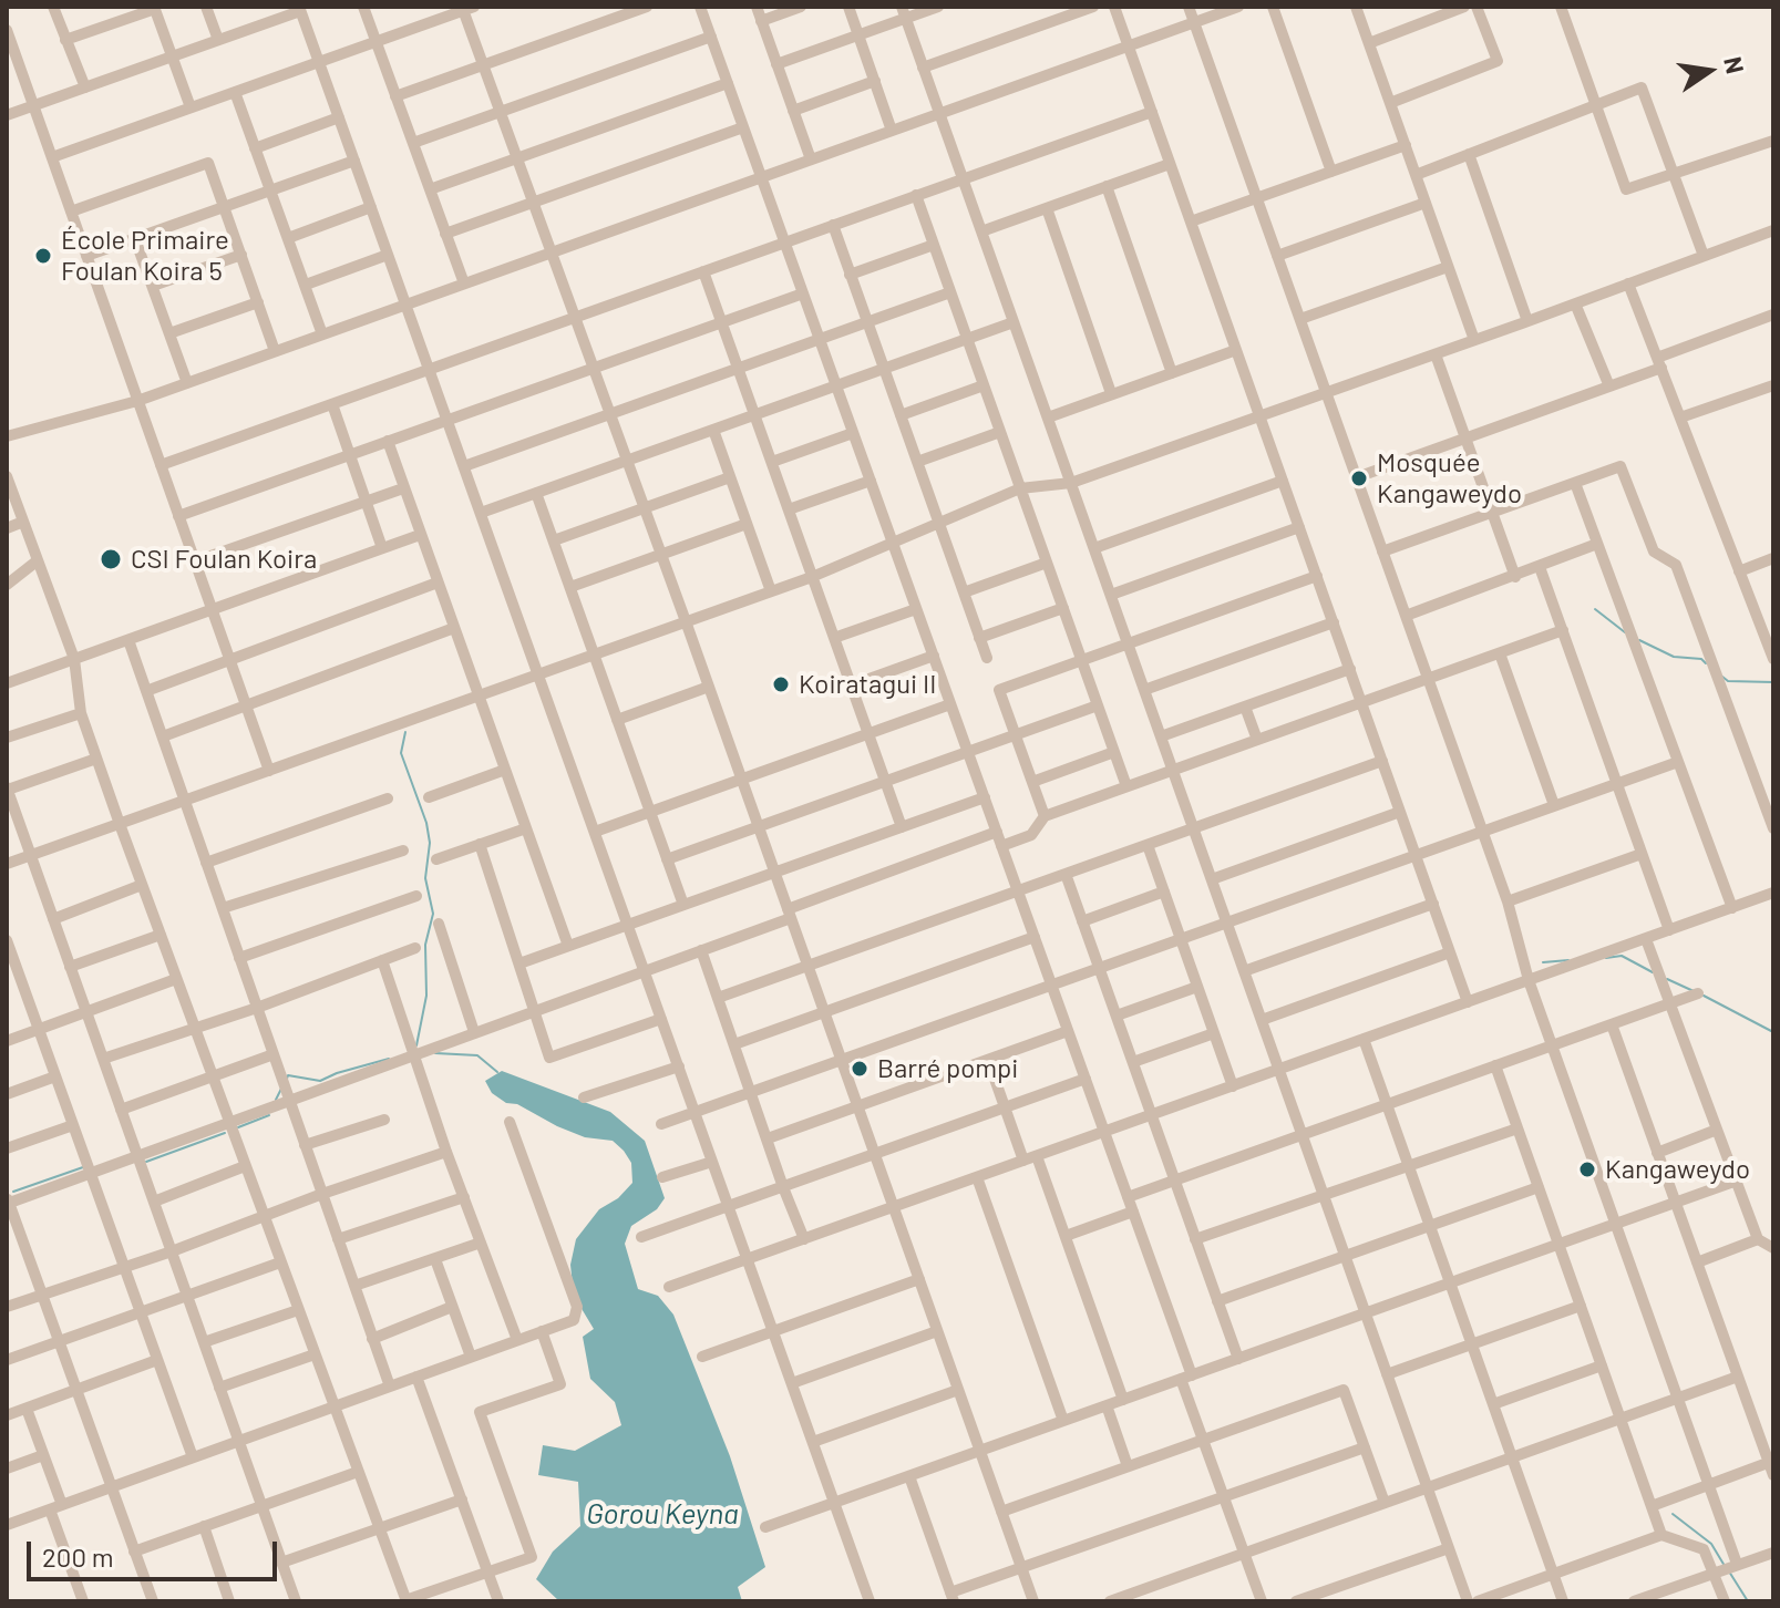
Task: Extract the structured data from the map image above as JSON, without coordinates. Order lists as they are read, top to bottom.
{
  "water": ["Gorou Keyna"],
  "places": [
    "École Primaire Foulan Koira 5",
    "Mosquée Kangaweydo",
    "CSI Foulan Koira",
    "Koiratagui II",
    "Barré pompi",
    "Kangaweydo"
  ],
  "scale_bar": "200 m",
  "north": "right"
}
